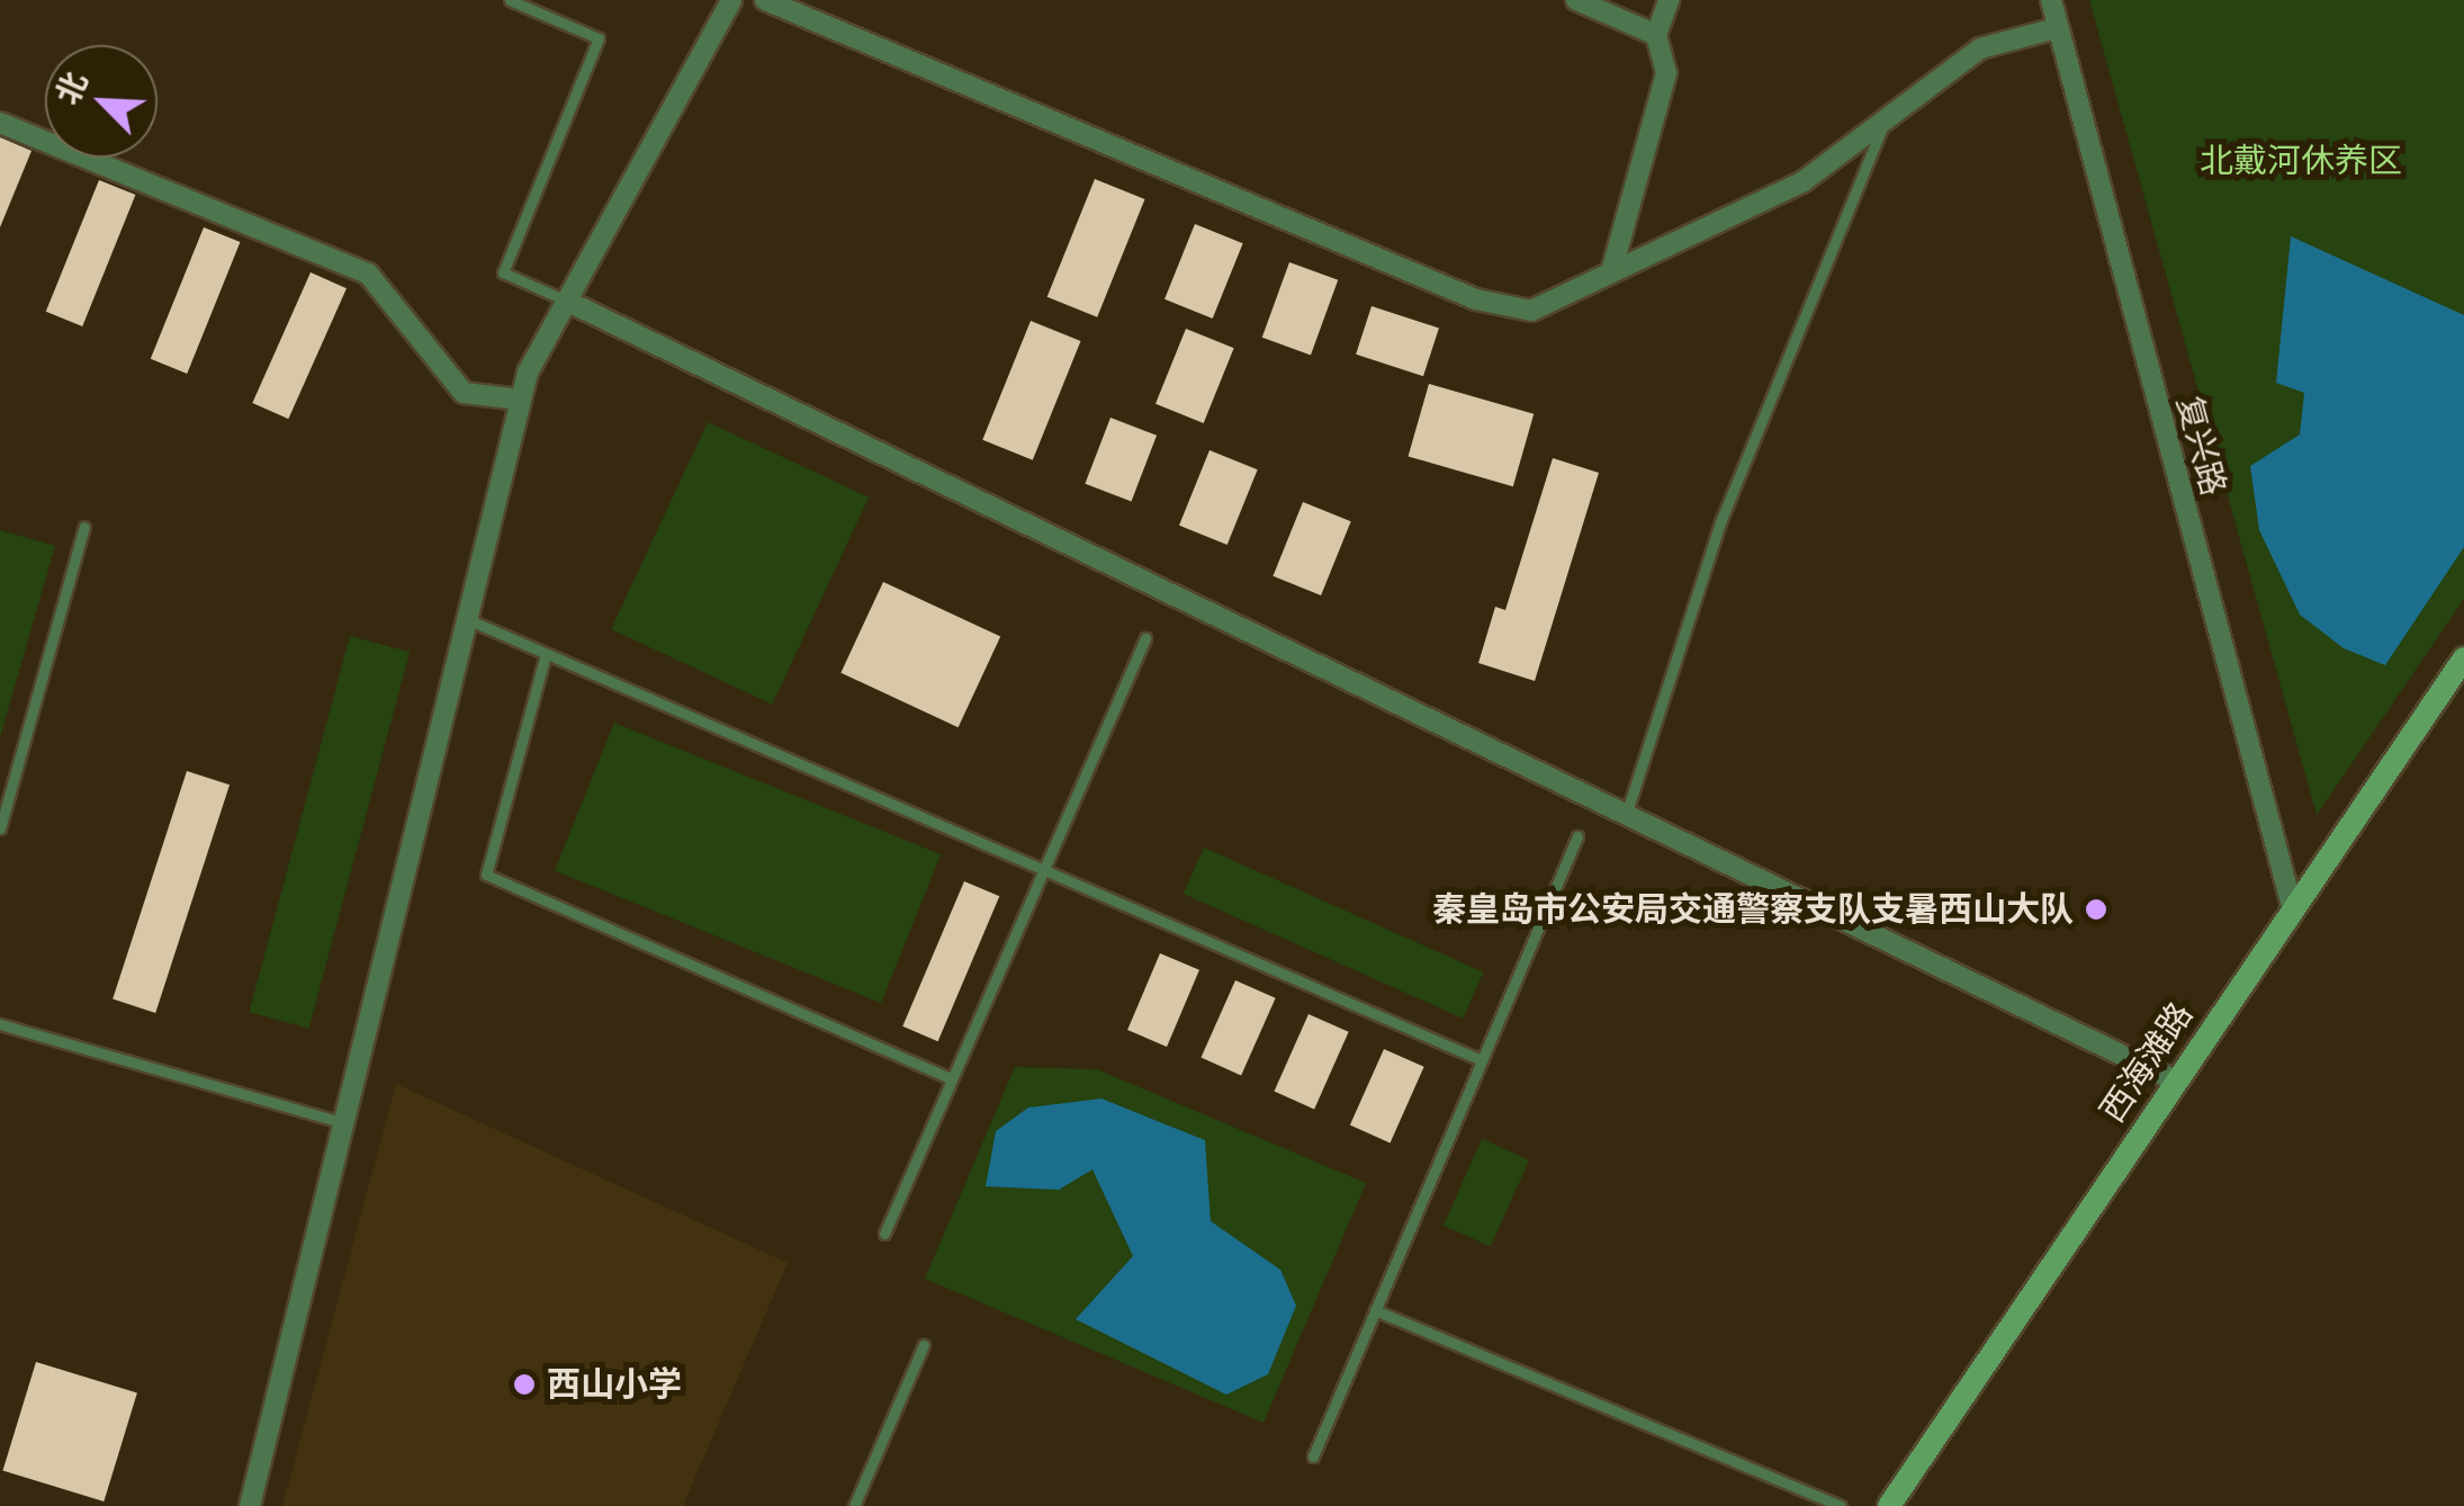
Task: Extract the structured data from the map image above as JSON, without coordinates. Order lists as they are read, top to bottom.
{
  "streets": {
    "main road": ["西海滩路"],
    "street": ["复兴路"]
  },
  "crossings": [
    ["复兴路", "西海滩路"]
  ],
  "parks": ["北戴河休养区"],
  "places": ["秦皇岛市公安局交通警察支队支暑西山大队", "西山小学"],
  "north": "top left"
}
